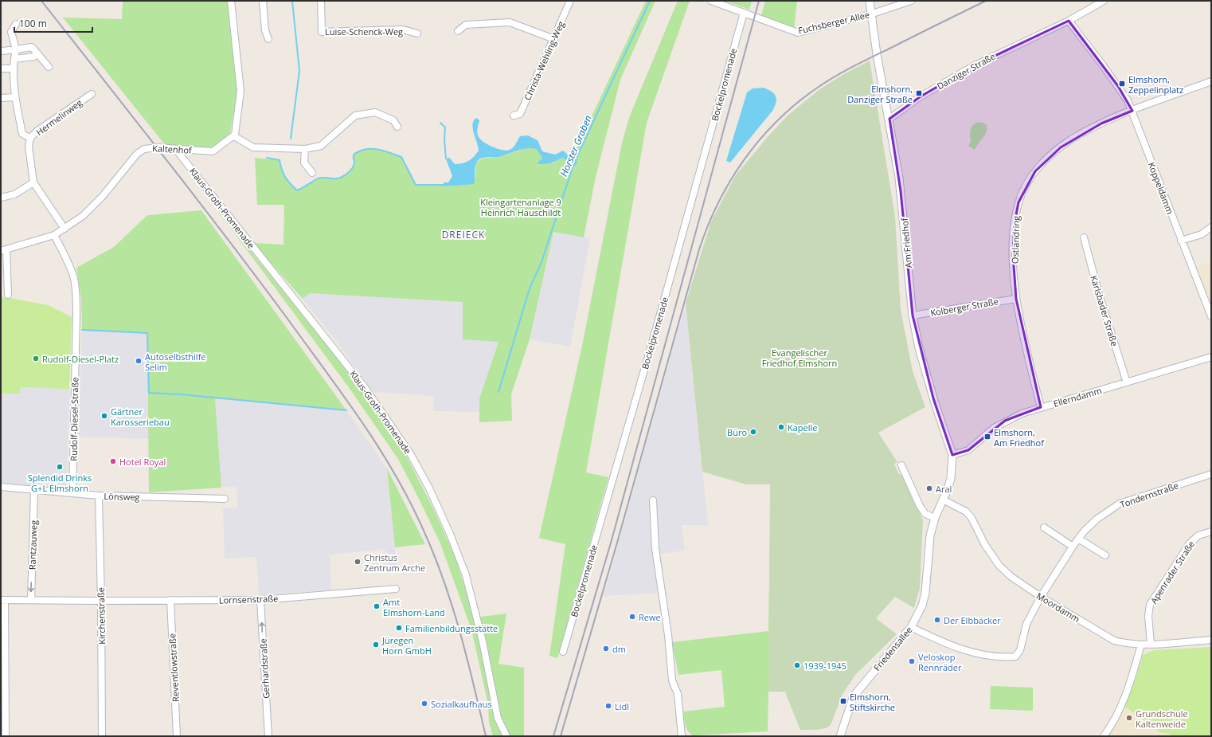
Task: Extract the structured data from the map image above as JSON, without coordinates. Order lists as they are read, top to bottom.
{
  "streets": {
    "street": [
      "Fuchsberger Allee",
      "Luise-Schenck-Weg",
      "Christa-Wehling-Weg",
      "Danziger Straße",
      "Bockelpromenade",
      "Hermelinweg",
      "Kaltenhof",
      "Koppeldamm",
      "Klaus-Groth-Promenade",
      "Ostlandring",
      "Am Friedhof",
      "Kolberger Straße",
      "Karlsbader Straße",
      "Ellerndamm",
      "Rudolf-Diesel-Straße",
      "Tondernstraße",
      "Lönsweg",
      "Rantzauweg",
      "Apenrader Straße",
      "Lornsenstraße",
      "Moordamm",
      "Kirchenstraße",
      "Friedensallee",
      "Reventlowstraße",
      "Gerhardstraße"
    ]
  },
  "crossings": [
    ["Fuchsberger Allee", "Bockelpromenade"],
    ["Fuchsberger Allee", "Am Friedhof"],
    ["Danziger Straße", "Koppeldamm"],
    ["Danziger Straße", "Am Friedhof"],
    ["Hermelinweg", "Kaltenhof"],
    ["Kaltenhof", "Klaus-Groth-Promenade"],
    ["Kaltenhof", "Rudolf-Diesel-Straße"],
    ["Koppeldamm", "Ostlandring"],
    ["Ostlandring", "Kolberger Straße"],
    ["Ostlandring", "Ellerndamm"],
    ["Am Friedhof", "Kolberger Straße"],
    ["Am Friedhof", "Ellerndamm"],
    ["Am Friedhof", "Friedensallee"],
    ["Karlsbader Straße", "Ellerndamm"],
    ["Rudolf-Diesel-Straße", "Lönsweg"],
    ["Tondernstraße", "Moordamm"],
    ["Tondernstraße", "Friedensallee"],
    ["Lönsweg", "Rantzauweg"],
    ["Lönsweg", "Kirchenstraße"],
    ["Rantzauweg", "Lornsenstraße"],
    ["Apenrader Straße", "Moordamm"],
    ["Lornsenstraße", "Kirchenstraße"],
    ["Lornsenstraße", "Reventlowstraße"],
    ["Lornsenstraße", "Gerhardstraße"],
    ["Moordamm", "Friedensallee"]
  ],
  "one_way": ["Rantzauweg", "Gerhardstraße"],
  "districts": ["DREIECK"],
  "water": ["Horster Graben"],
  "parks": ["Kleingartenanlage 9 Heinrich Hauschildt", "Evangelischer Friedhof Elmshorn"],
  "places": {
    "transit": [
      "Elmshorn, Zeppelinplatz",
      "Elmshorn, Danziger Straße",
      "Elmshorn, Am Friedhof",
      "Elmshorn, Stiftskirche"
    ],
    "other": [
      "Rudolf-Diesel-Platz",
      "Autoselbsthilfe Selim",
      "Gärtner Karosseriebau",
      "Kapelle",
      "Büro",
      "Hotel Royal",
      "Splendid Drinks G+L Elmshorn",
      "Aral",
      "Christus Zentrum Arche",
      "Amt Elmshorn-Land",
      "Rewe",
      "Der Elbbäcker",
      "Familienbildungsstätte",
      "Jüregen Horn GmbH",
      "dm",
      "Veloskop Rennräder",
      "1939-1945",
      "Sozialkaufhaus",
      "Lidl",
      "Grundschule Kaltenweide"
    ]
  },
  "scale_bar": "100 m"
}
